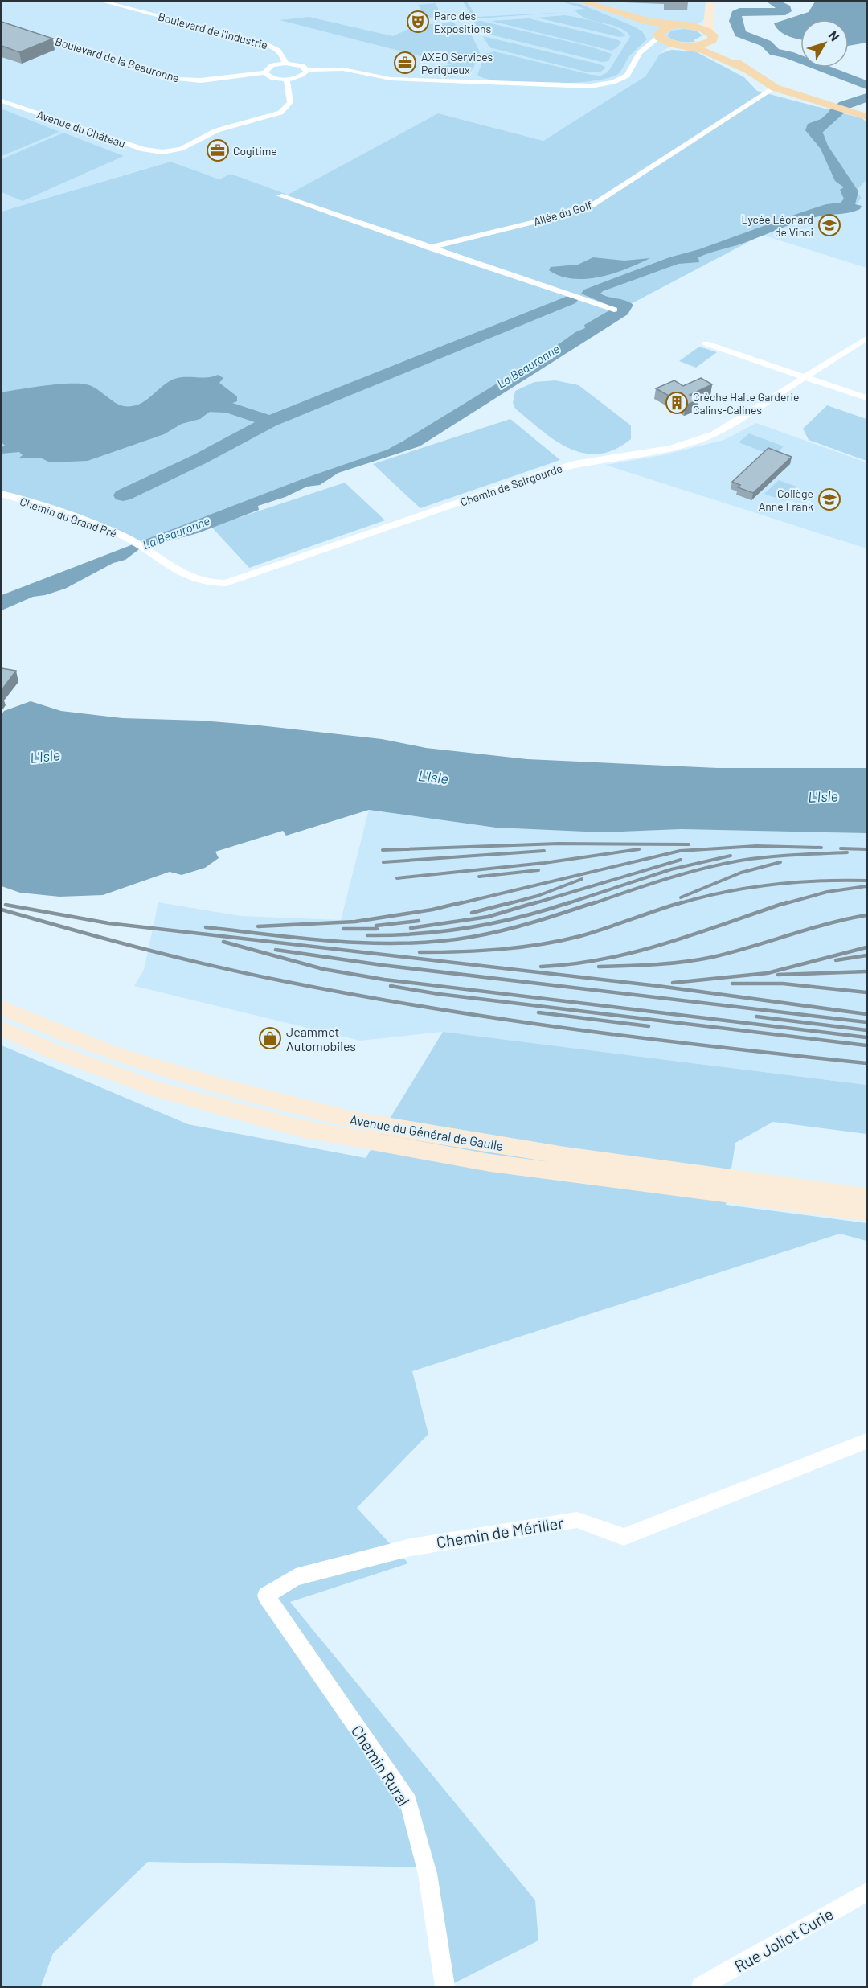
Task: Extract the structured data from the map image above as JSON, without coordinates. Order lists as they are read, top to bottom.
{
  "streets": {
    "main road": ["Avenue du Général de Gaulle"],
    "street": [
      "Boulevard de l'Industrie",
      "Boulevard de la Beauronne",
      "Avenue du Château",
      "Allée du Golf",
      "Chemin de Saltgourde",
      "Chemin du Grand Pré",
      "Chemin de Mériller",
      "Chemin Rural",
      "Rue Joliot Curie"
    ]
  },
  "crossings": [
    ["Chemin de Saltgourde", "Chemin du Grand Pré"],
    ["Chemin de Mériller", "Chemin Rural"]
  ],
  "water": ["La Beauronne", "L'Isle"],
  "places": {
    "theatre": ["Parc des Expositions"],
    "office": ["AXEO Services Perigueux", "Cogitime"],
    "school or university": ["Lycée Léonard de Vinci", "Collège Anne Frank"],
    "building": ["Crèche Halte Garderie Calins-Calines"],
    "shop": ["Jeammet Automobiles"]
  },
  "north": "top right"
}
